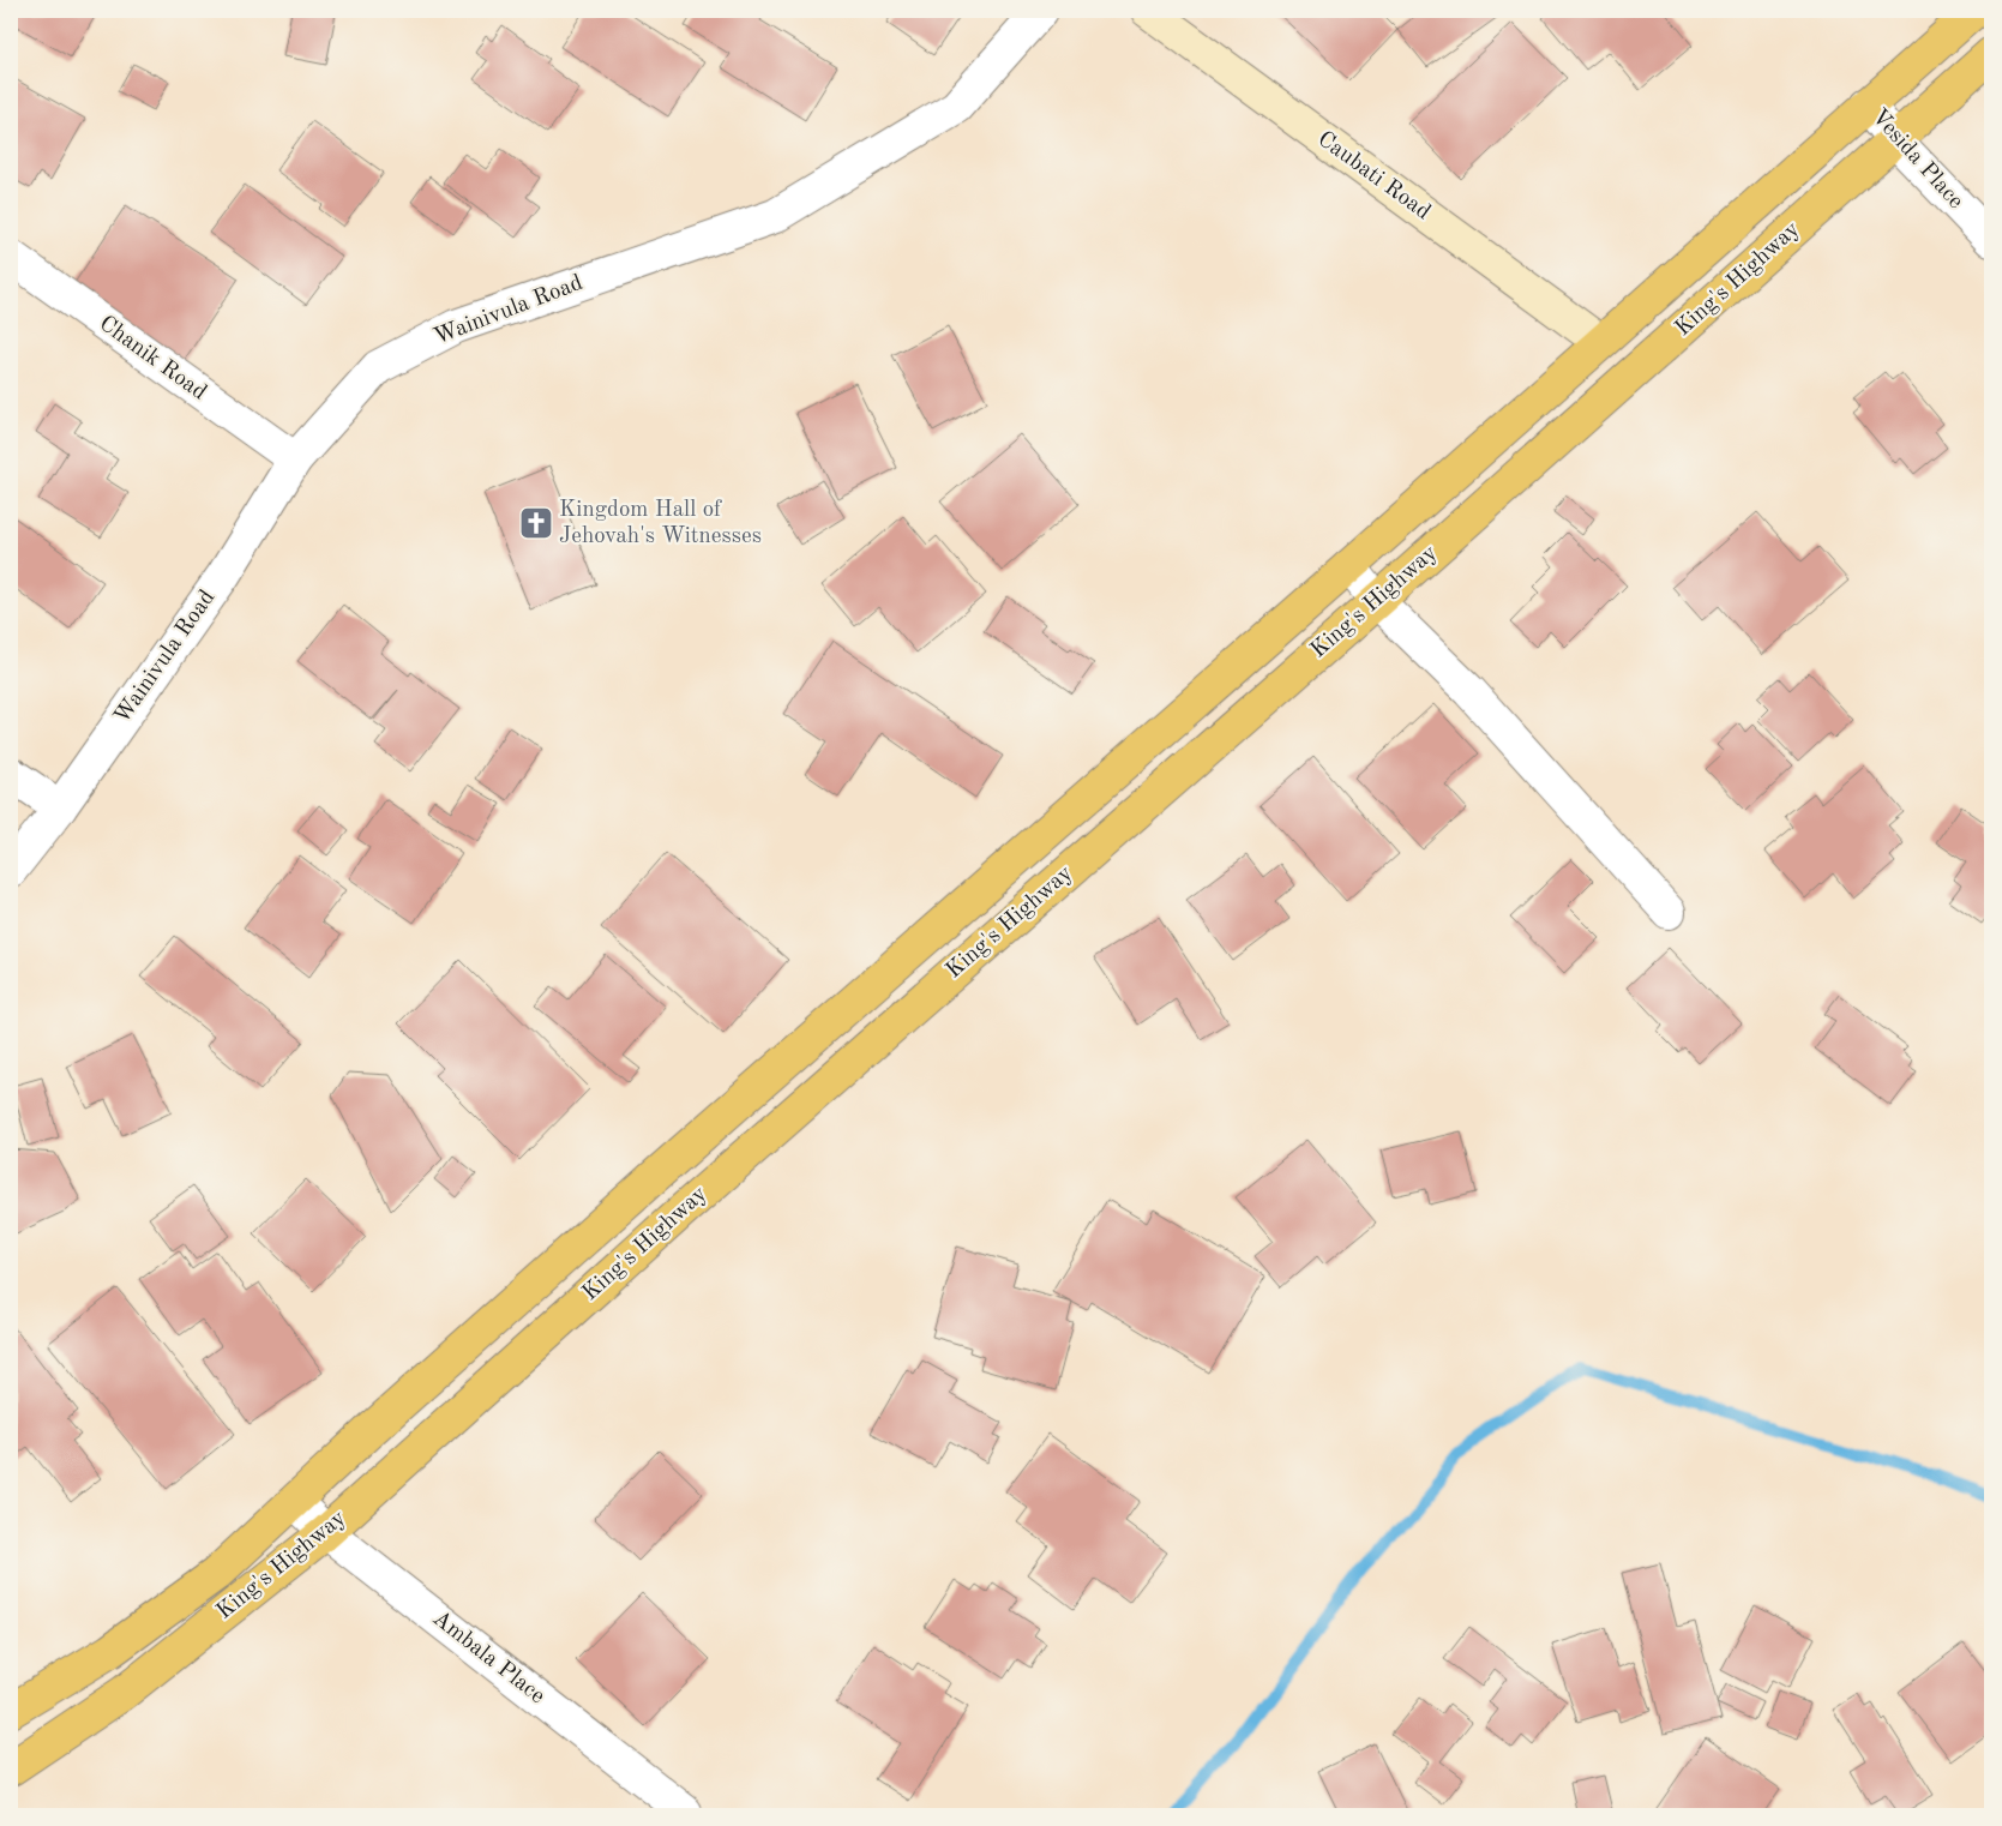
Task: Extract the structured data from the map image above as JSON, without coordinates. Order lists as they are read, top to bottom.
{
  "streets": {
    "highway": ["King's Highway"],
    "street": [
      "Vesida Place",
      "Caubati Road",
      "Wainivula Road",
      "Chanik Road",
      "Ambala Place"
    ]
  },
  "crossings": [
    ["Vesida Place", "King's Highway"],
    ["Caubati Road", "King's Highway"],
    ["King's Highway", "Ambala Place"],
    ["Wainivula Road", "Chanik Road"]
  ],
  "places": {
    "church": ["Kingdom Hall of Jehovah's Witnesses"]
  }
}
